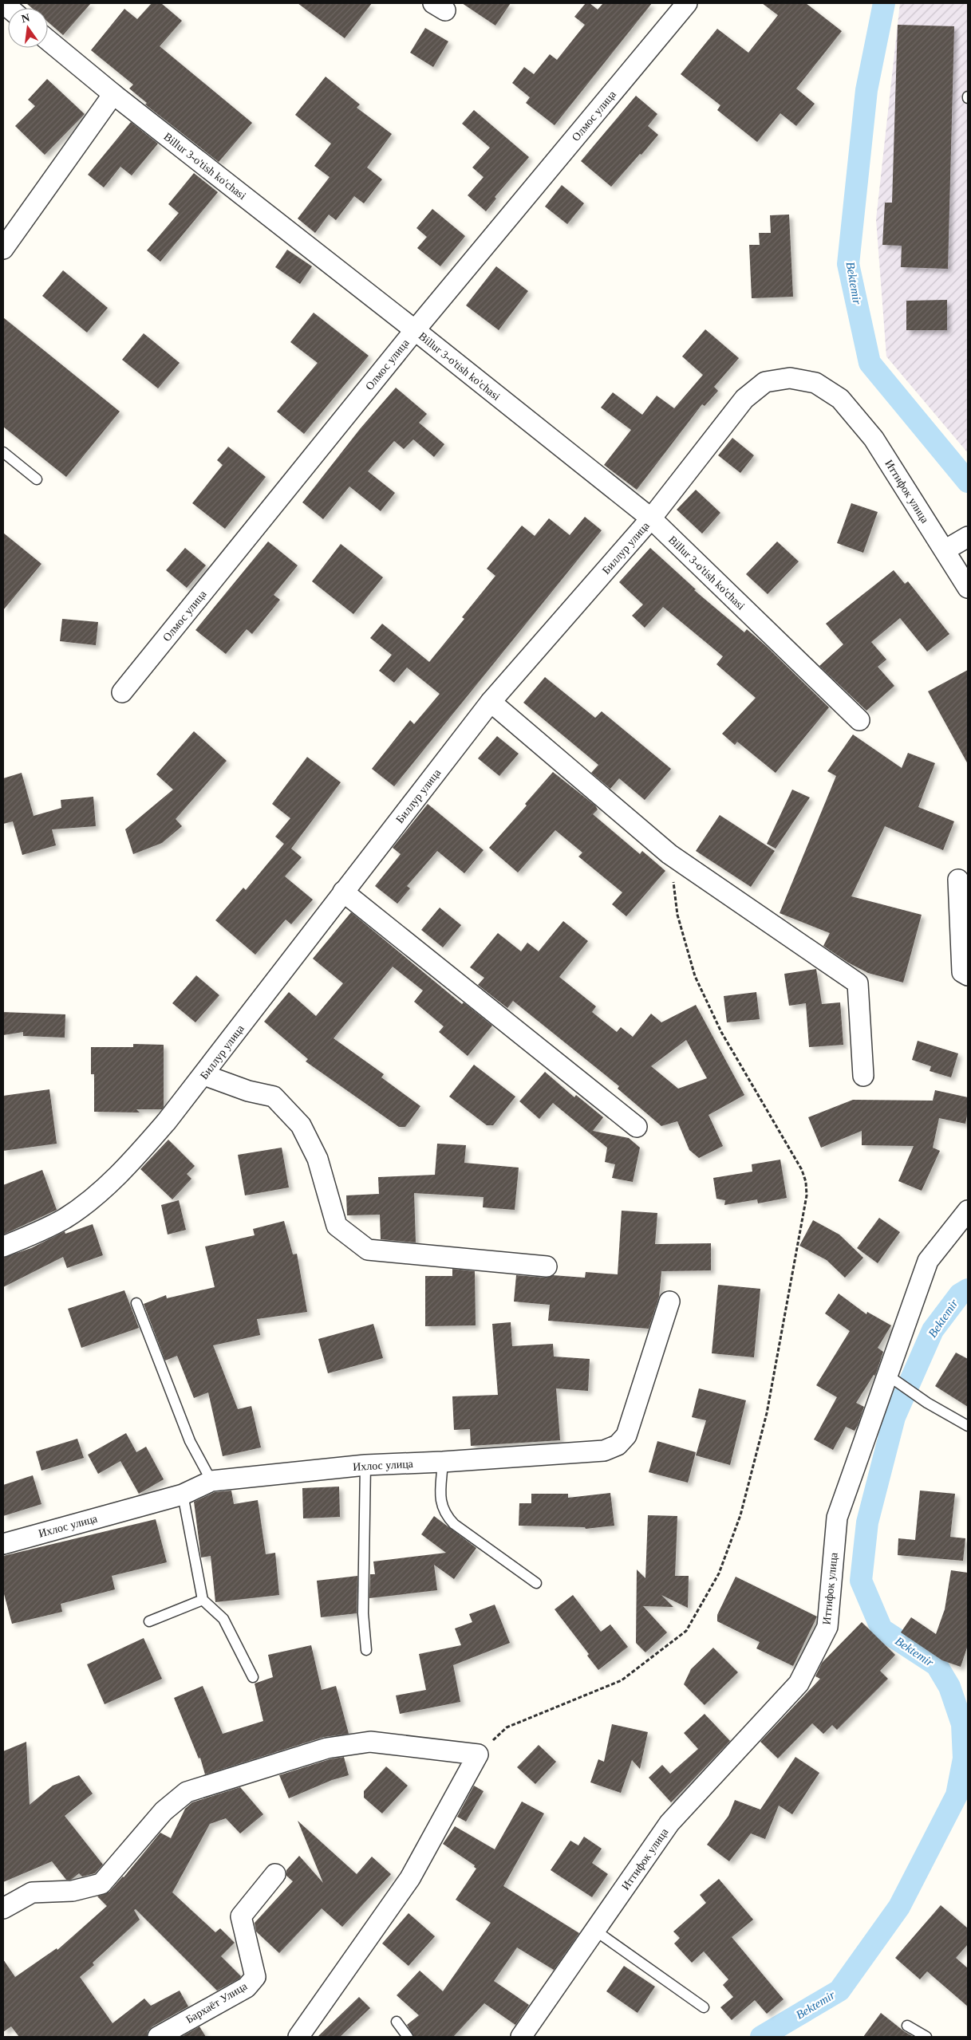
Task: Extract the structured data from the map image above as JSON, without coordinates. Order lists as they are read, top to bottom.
{
  "streets": {
    "street": [
      "Олмос улица",
      "Billur 3-o'tish ko'chasi",
      "Иттифок улица",
      "Биллур улица",
      "Ихлос улица",
      "Бархаёт Улица"
    ]
  },
  "crossings": [
    ["Олмос улица", "Billur 3-o'tish ko'chasi"],
    ["Billur 3-o'tish ko'chasi", "Биллур улица"],
    ["Иттифок улица", "Биллур улица"]
  ],
  "water": ["Bektemir"],
  "north": "top"
}
